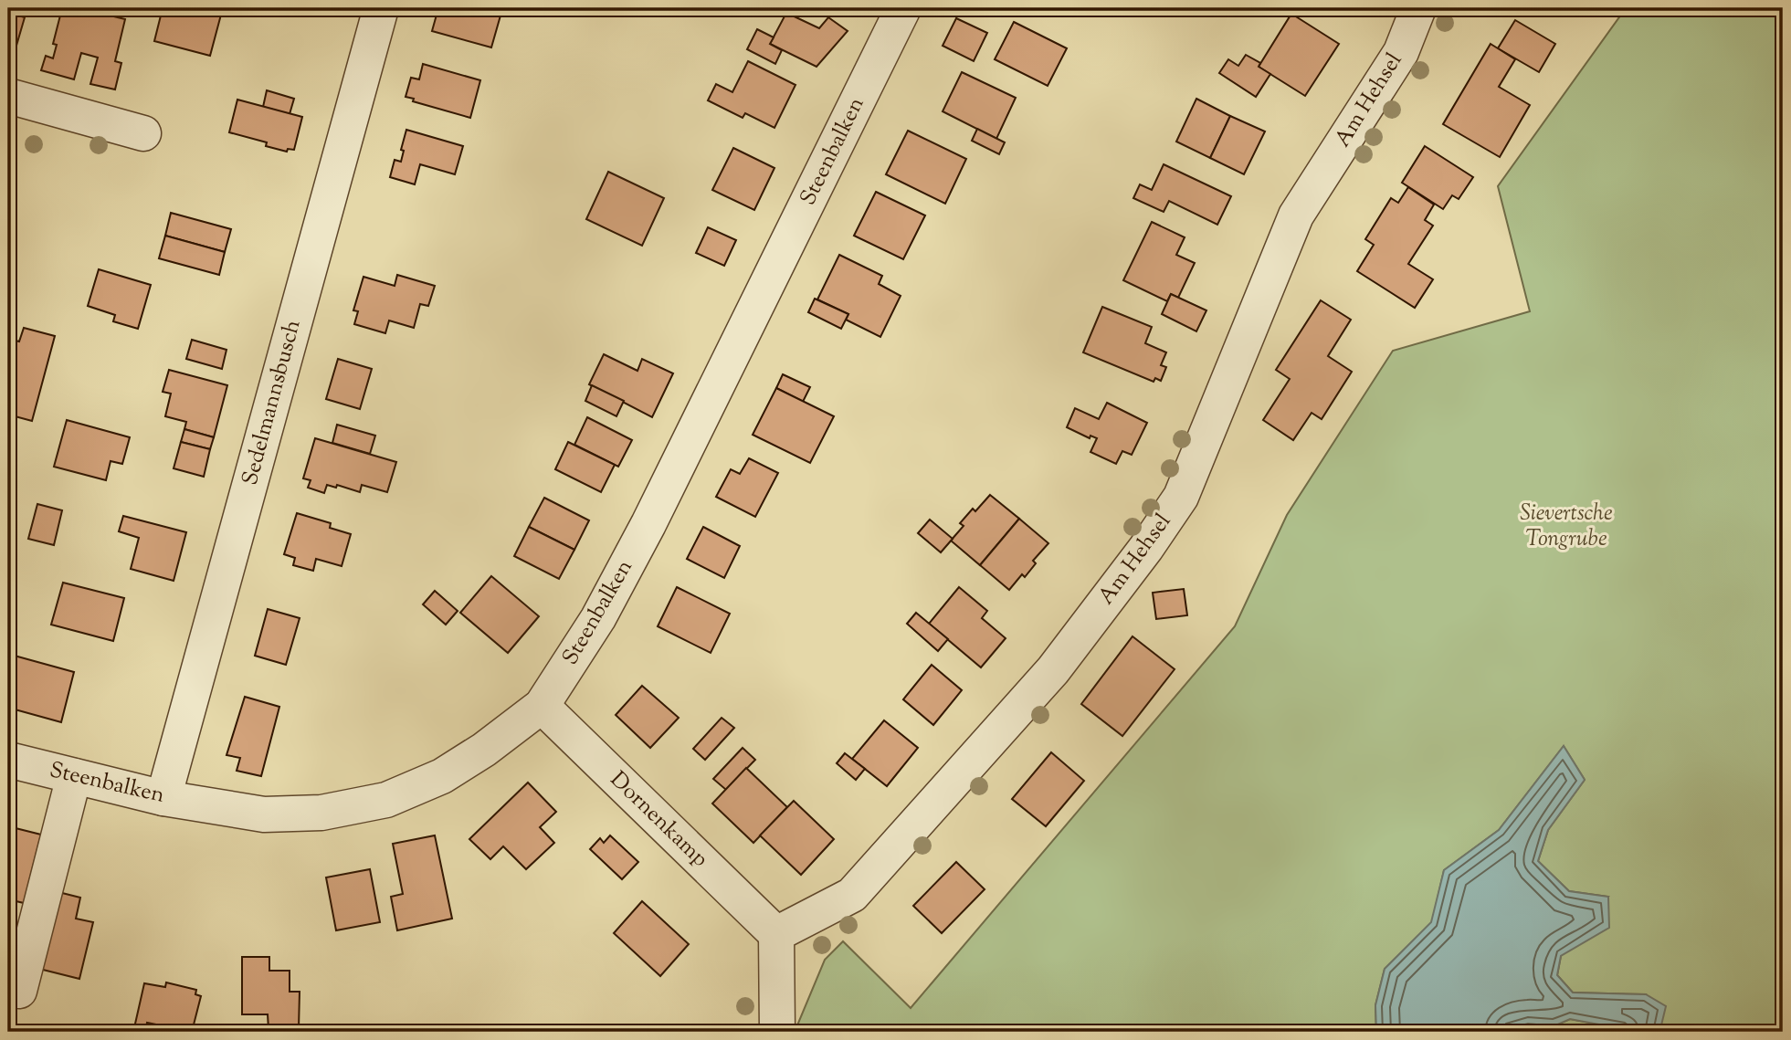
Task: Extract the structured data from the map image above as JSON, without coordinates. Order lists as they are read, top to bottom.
{
  "streets": {
    "street": [
      "Am Hehsel",
      "Steenbalken",
      "Sedelmannsbusch",
      "Dornenkamp"
    ]
  },
  "crossings": [
    ["Am Hehsel", "Dornenkamp"],
    ["Steenbalken", "Sedelmannsbusch"],
    ["Steenbalken", "Dornenkamp"]
  ],
  "parks": ["Sievertsche Tongrube"]
}
